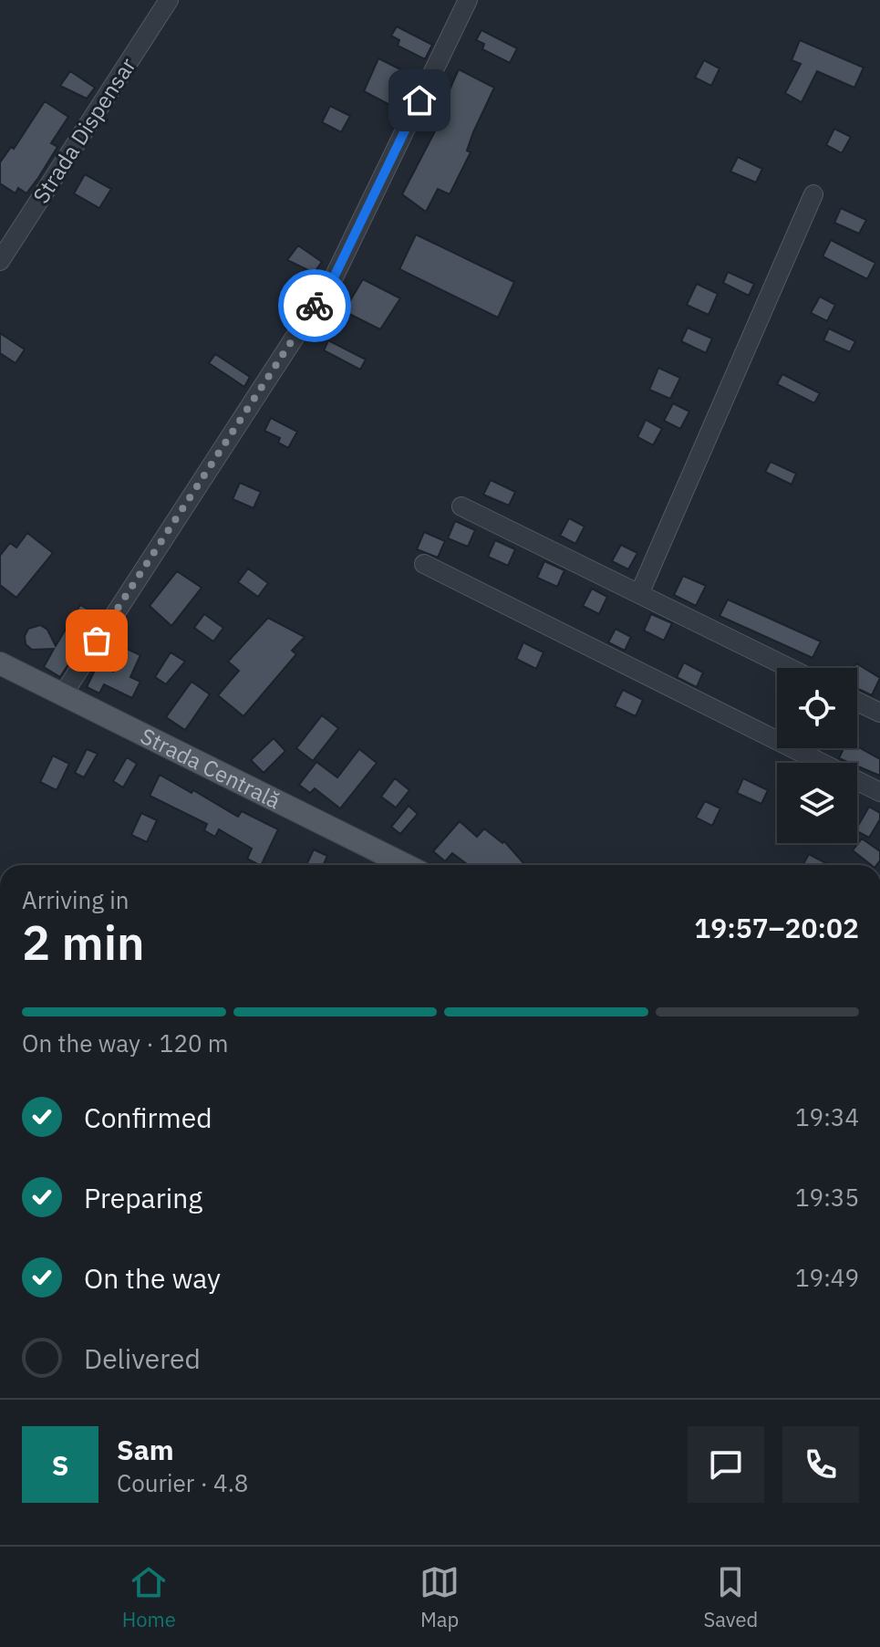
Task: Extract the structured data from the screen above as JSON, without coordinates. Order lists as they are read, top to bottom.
{
  "streets": {
    "main road": ["Strada Centrală"],
    "street": ["Strada Dispensar"]
  },
  "page": {
    "heading": ["2 min", "Arriving in", "19:57–20:02"],
    "panel": ["Sam", "Courier · 4.8"],
    "bar": "On the way · 120 m",
    "list": [
      ["Confirmed", "19:34"],
      ["Preparing", "19:35"],
      ["On the way", "19:49"],
      "Delivered"
    ],
    "round": "S",
    "tabs": ["Home", "Map", "Saved"]
  }
}
